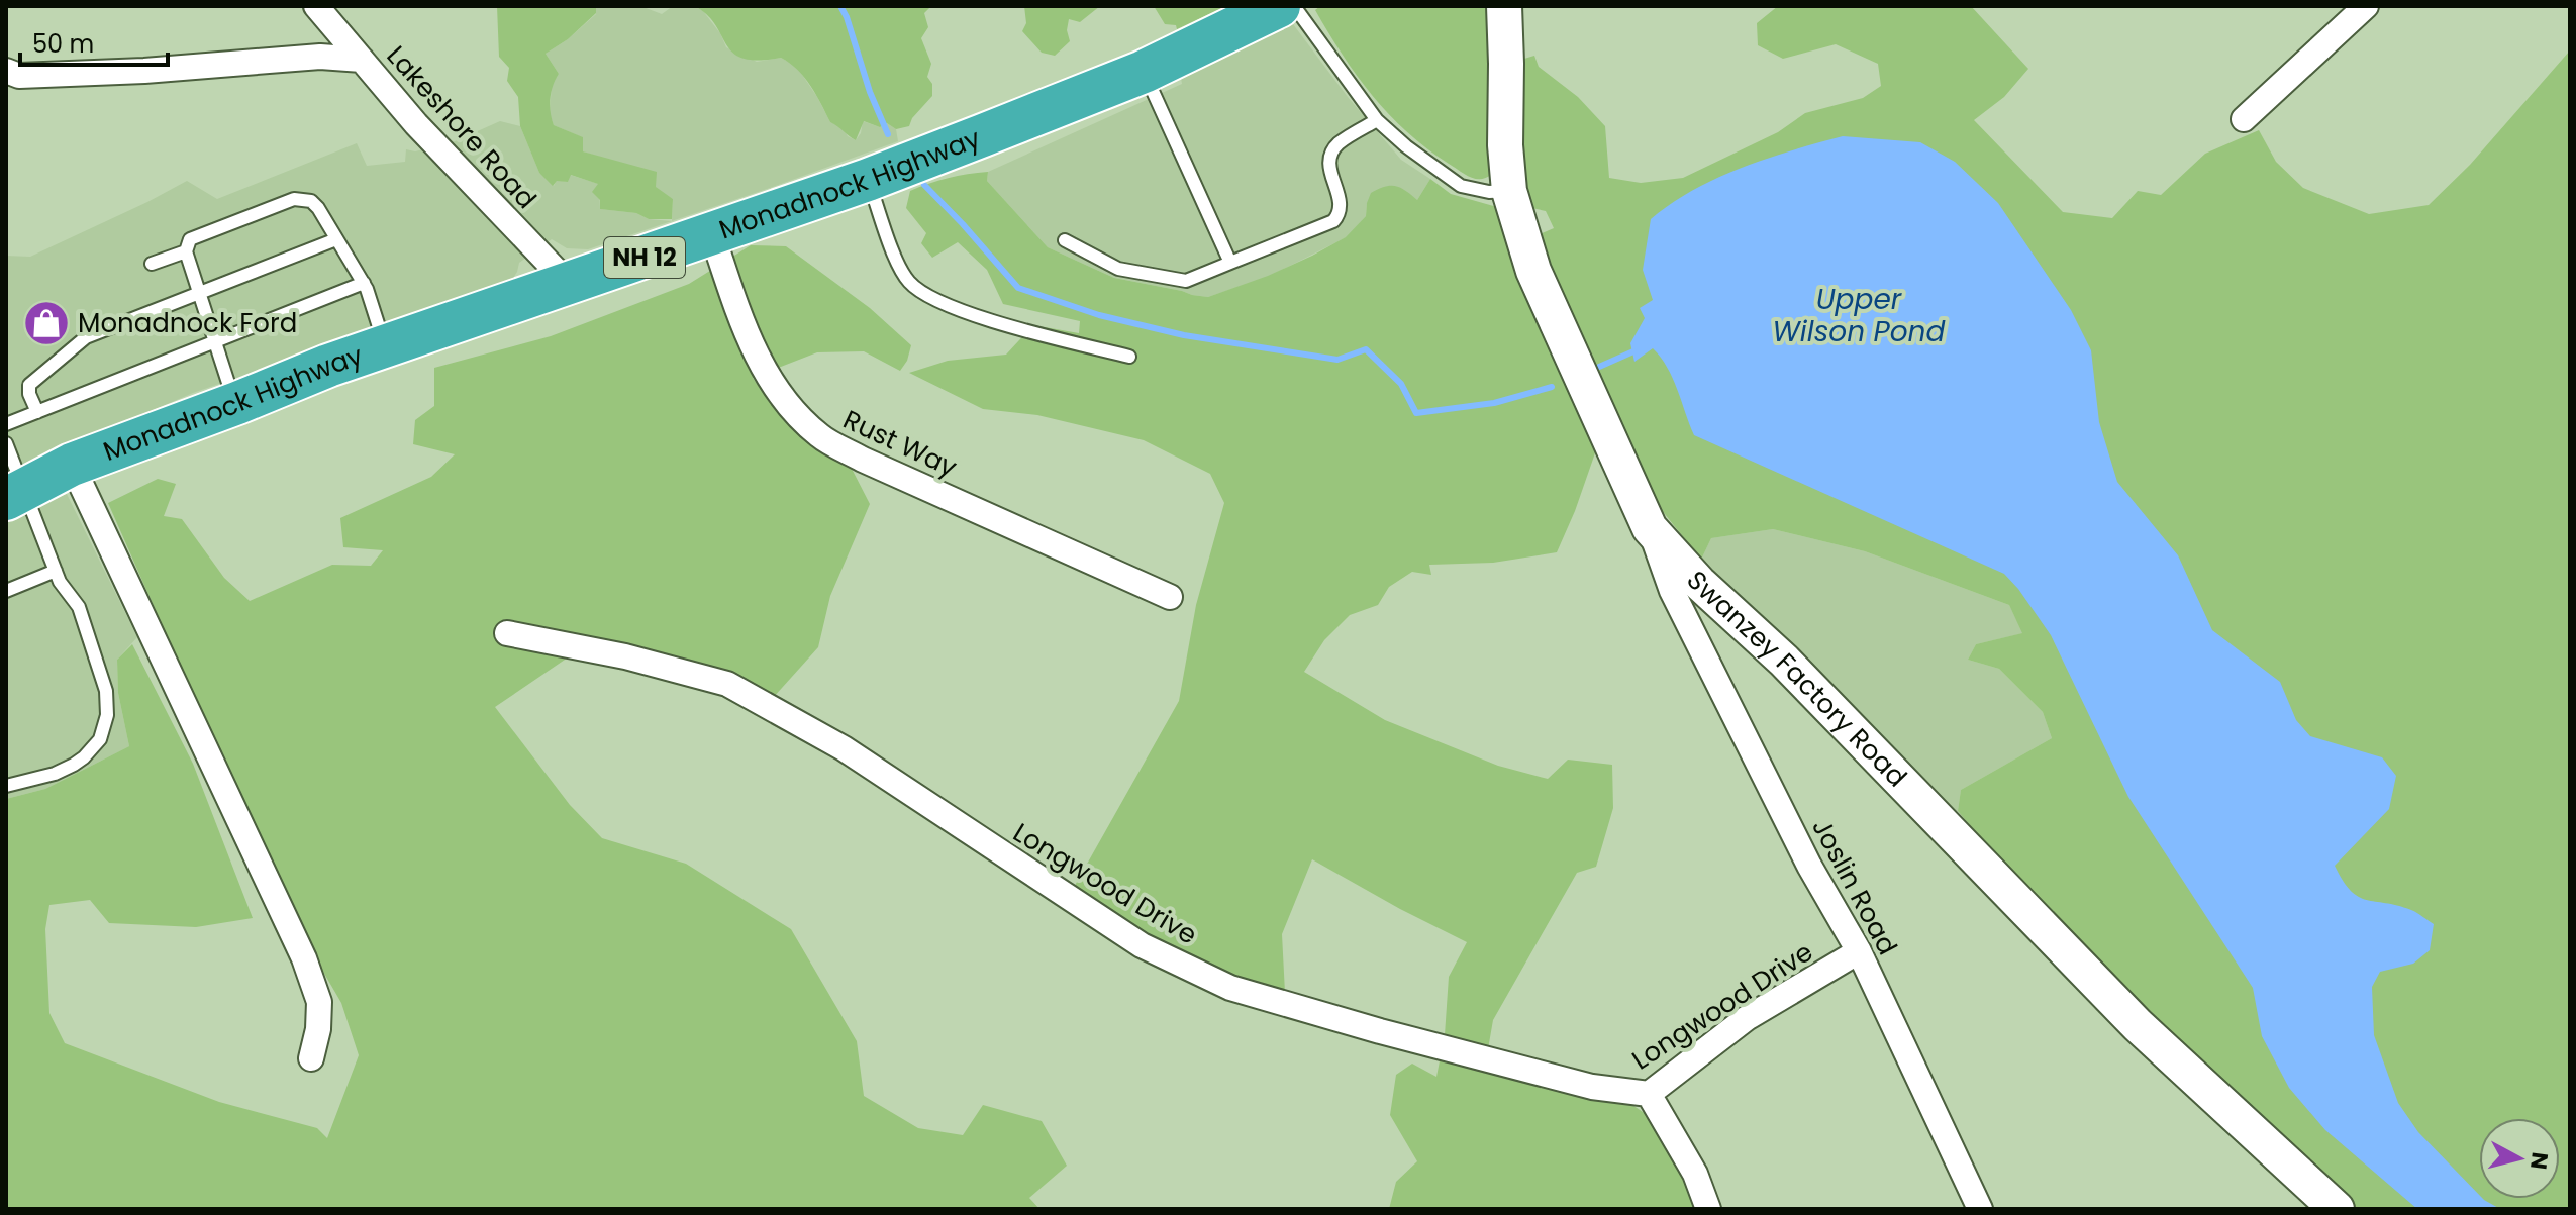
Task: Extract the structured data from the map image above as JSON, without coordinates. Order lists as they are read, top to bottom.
{
  "streets": {
    "highway": ["Monadnock Highway", "NH 12"],
    "street": [
      "Lakeshore Road",
      "Rust Way",
      "Swanzey Factory Road",
      "Longwood Drive",
      "Joslin Road"
    ]
  },
  "crossings": [
    ["Lakeshore Road", "Monadnock Highway"],
    ["Monadnock Highway", "Rust Way"],
    ["Swanzey Factory Road", "Joslin Road"],
    ["Longwood Drive", "Joslin Road"]
  ],
  "water": ["Upper Wilson Pond"],
  "places": {
    "shop": ["Monadnock Ford"]
  },
  "scale_bar": "50 m",
  "north": "right"
}
